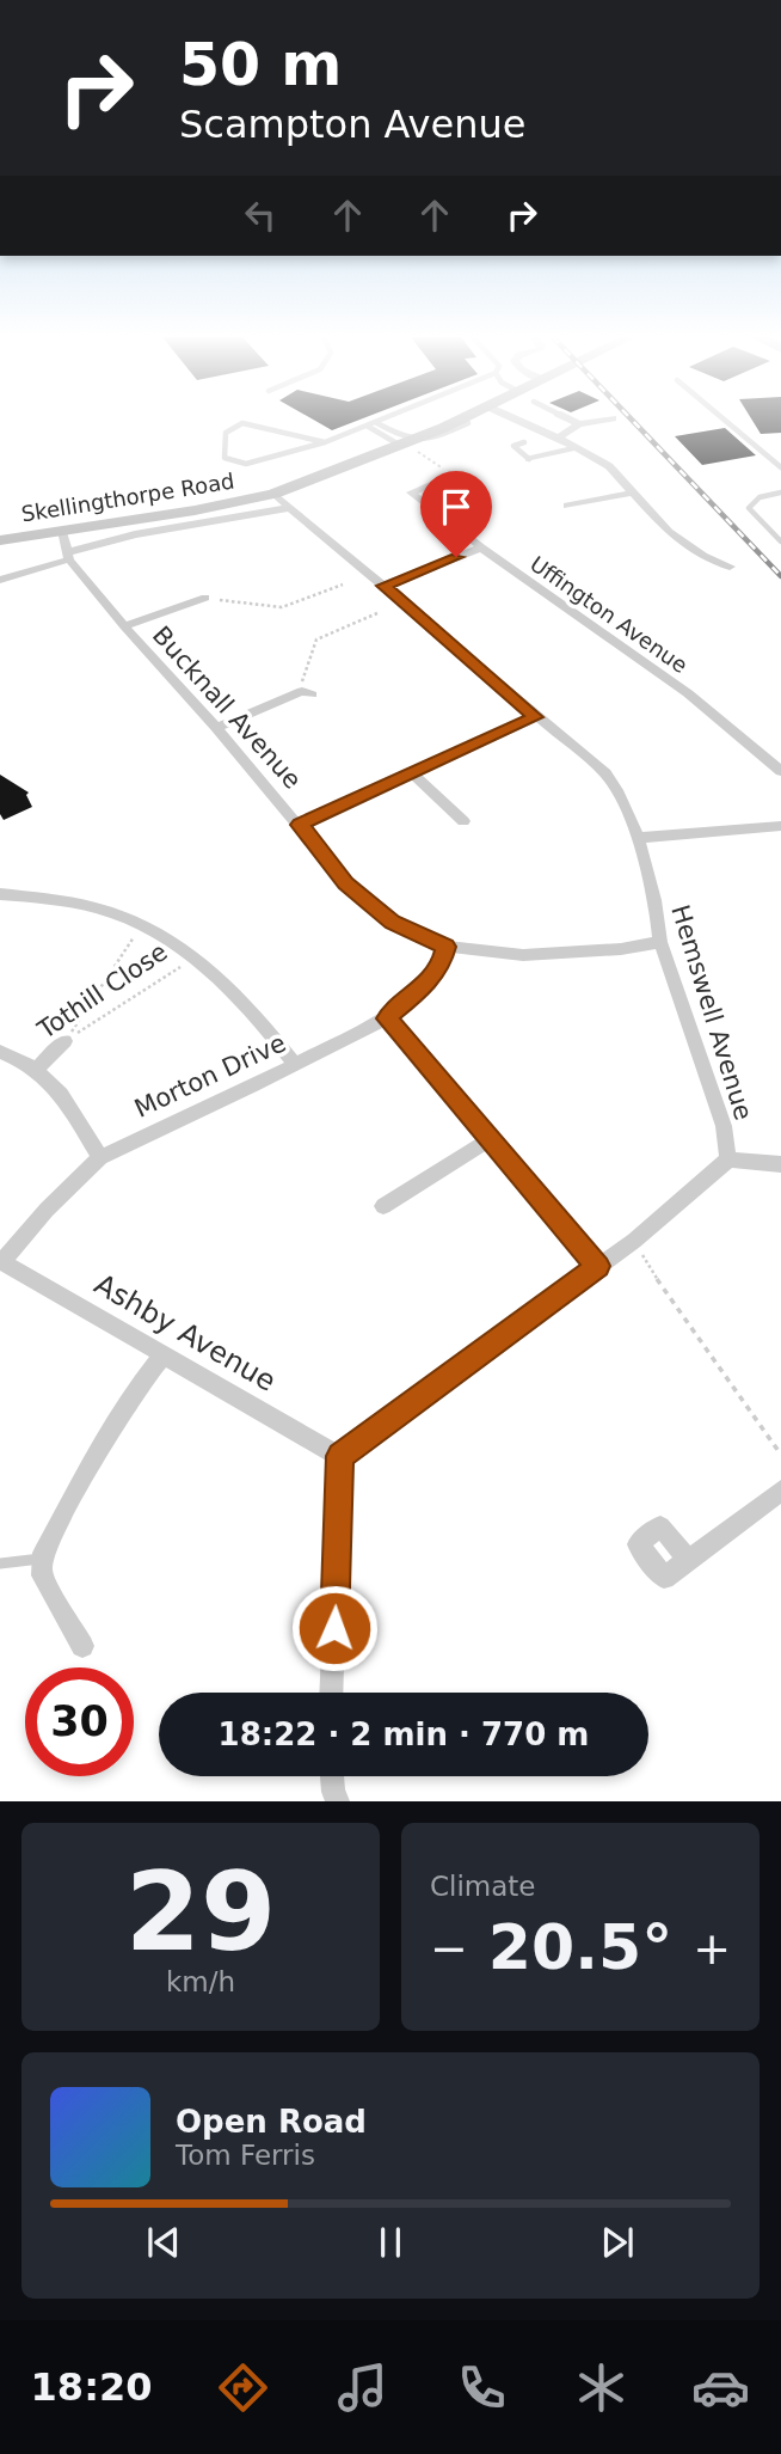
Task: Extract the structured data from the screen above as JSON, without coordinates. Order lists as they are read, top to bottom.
{
  "streets": {
    "main road": ["Skellingthorpe Road"],
    "street": [
      "Uffington Avenue",
      "Bucknall Avenue",
      "Tothill Close",
      "Hemswell Avenue",
      "Morton Drive",
      "Ashby Avenue"
    ]
  },
  "crossings": [
    ["Skellingthorpe Road", "Bucknall Avenue"],
    ["Skellingthorpe Road", "Hemswell Avenue"],
    ["Bucknall Avenue", "Hemswell Avenue"],
    ["Bucknall Avenue", "Morton Drive"],
    ["Morton Drive", "Ashby Avenue"]
  ],
  "page": {
    "turn": ["50 m", "Scampton Avenue"],
    "limit": "30",
    "trip": "18:22 · 2 min · 770 m",
    "tile": [
      ["29", "km/h"],
      "Climate"
    ],
    "heat": ["−", "20.5°", "+"],
    "song": ["Open Road", "Tom Ferris"],
    "tabs": "18:20"
  }
}
